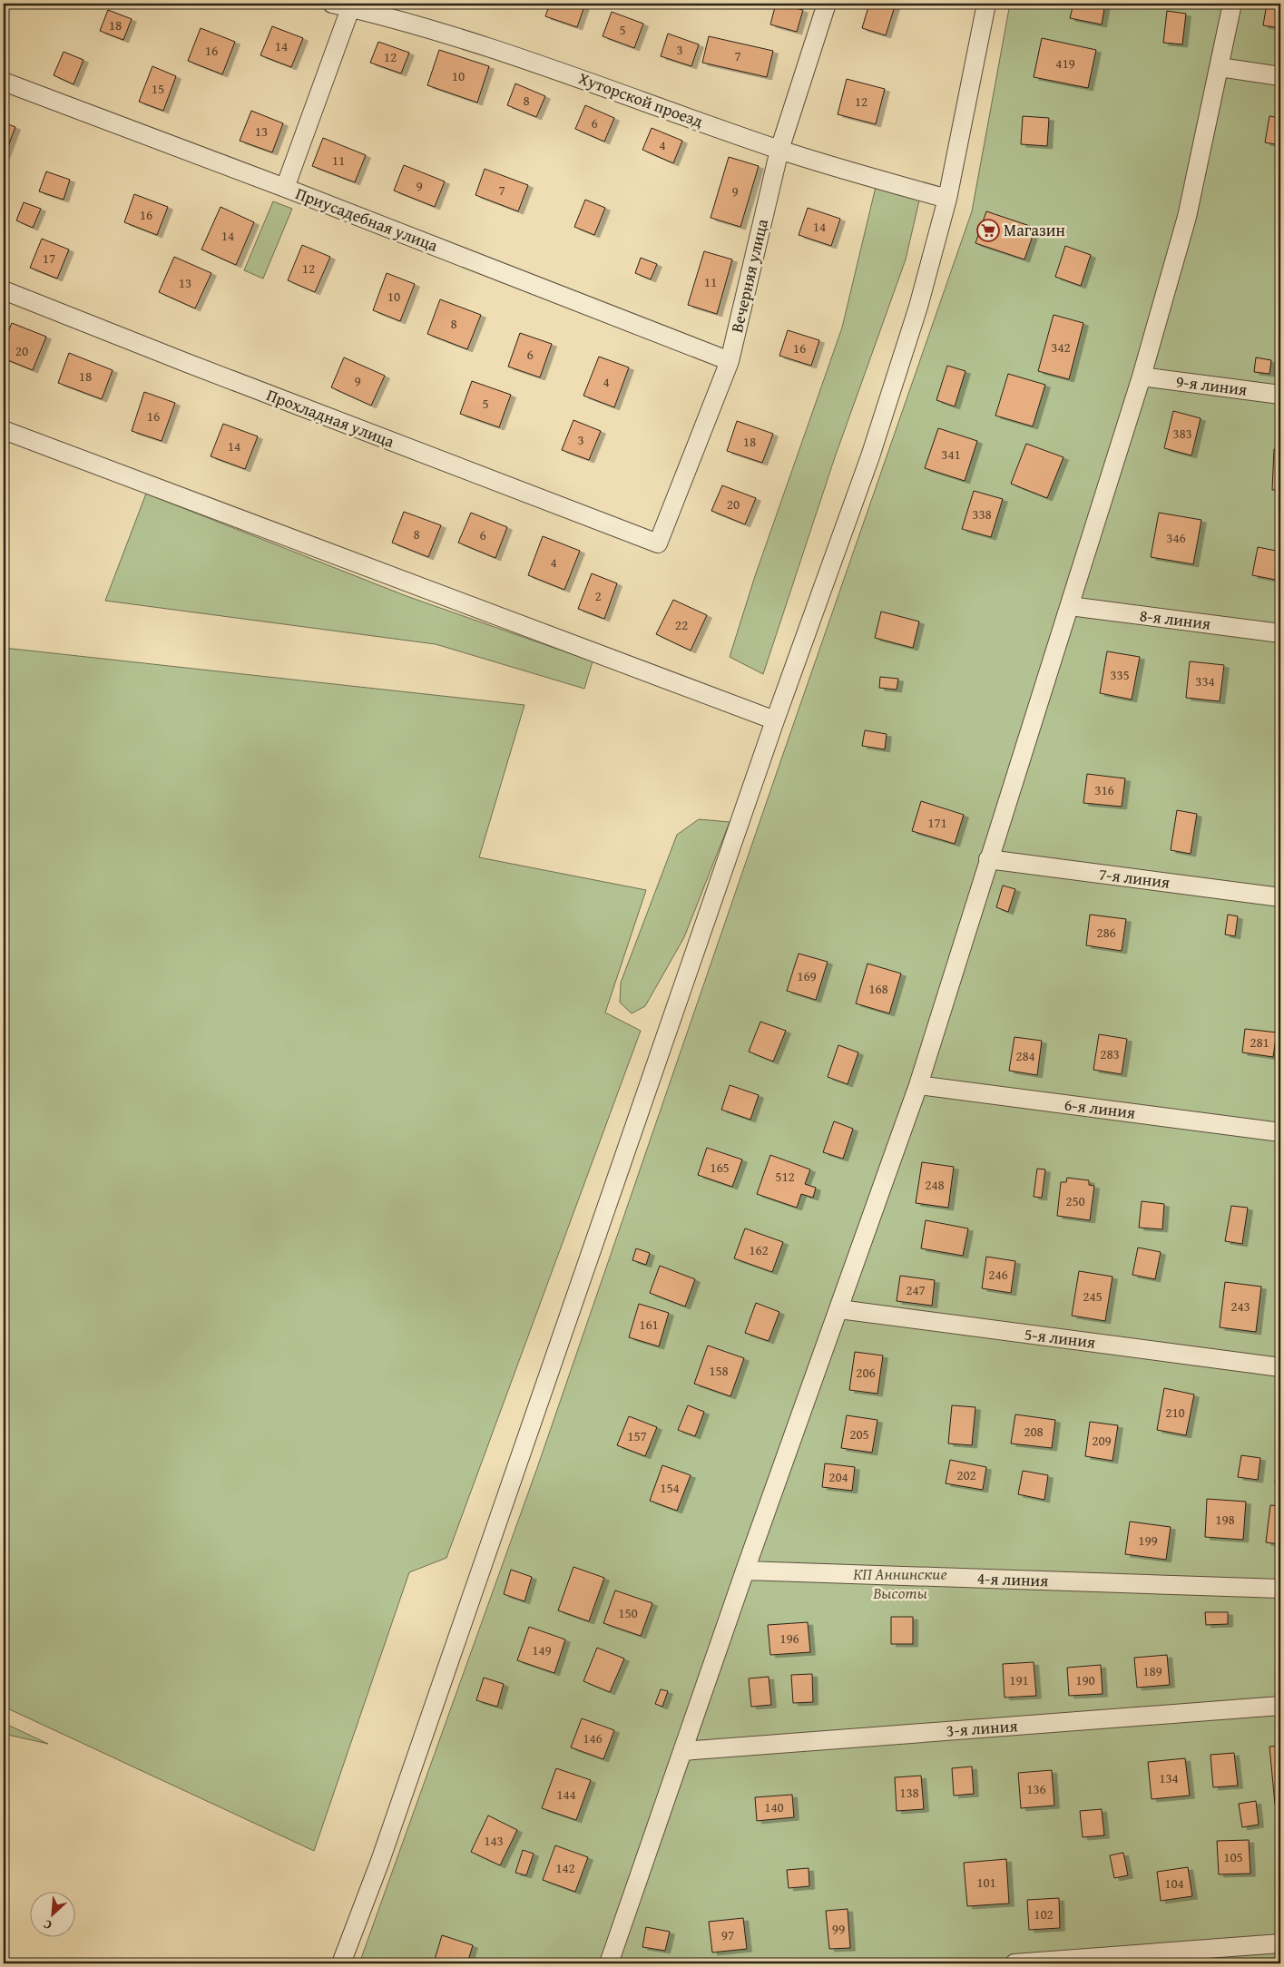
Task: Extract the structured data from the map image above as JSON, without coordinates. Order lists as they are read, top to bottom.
{
  "streets": {
    "street": [
      "Хуторской проезд",
      "Приусадебная улица",
      "Вечерняя улица",
      "9-я линия",
      "Прохладная улица",
      "8-я линия",
      "7-я линия",
      "6-я линия",
      "5-я линия",
      "4-я линия",
      "3-я линия"
    ]
  },
  "crossings": [
    ["Хуторской проезд", "Вечерняя улица"],
    ["Приусадебная улица", "Вечерняя улица"],
    ["Вечерняя улица", "Прохладная улица"]
  ],
  "parks": ["КП Аннинские Высоты"],
  "places": {
    "supermarket": ["Магазин"]
  },
  "house_numbers": [
    "18",
    "5",
    "14",
    "3",
    "16",
    "7",
    "12",
    "419",
    "10",
    "15",
    "8",
    "12",
    "6",
    "13",
    "4",
    "11",
    "9",
    "7",
    "9",
    "16",
    "14",
    "14",
    "17",
    "12",
    "11",
    "13",
    "10",
    "8",
    "342",
    "16",
    "20",
    "6",
    "18",
    "9",
    "4",
    "5",
    "16",
    "383",
    "3",
    "18",
    "14",
    "341",
    "20",
    "338",
    "8",
    "6",
    "346",
    "4",
    "2",
    "22",
    "335",
    "334",
    "316",
    "171",
    "286",
    "169",
    "168",
    "281",
    "283",
    "284",
    "165",
    "512",
    "248",
    "250",
    "162",
    "246",
    "247",
    "245",
    "243",
    "161",
    "158",
    "206",
    "210",
    "208",
    "205",
    "157",
    "209",
    "202",
    "204",
    "154",
    "198",
    "199",
    "150",
    "196",
    "149",
    "189",
    "191",
    "190",
    "146",
    "134",
    "136",
    "138",
    "144",
    "140",
    "143",
    "105",
    "142",
    "101",
    "104",
    "102",
    "99",
    "97"
  ],
  "north": "bottom left"
}
